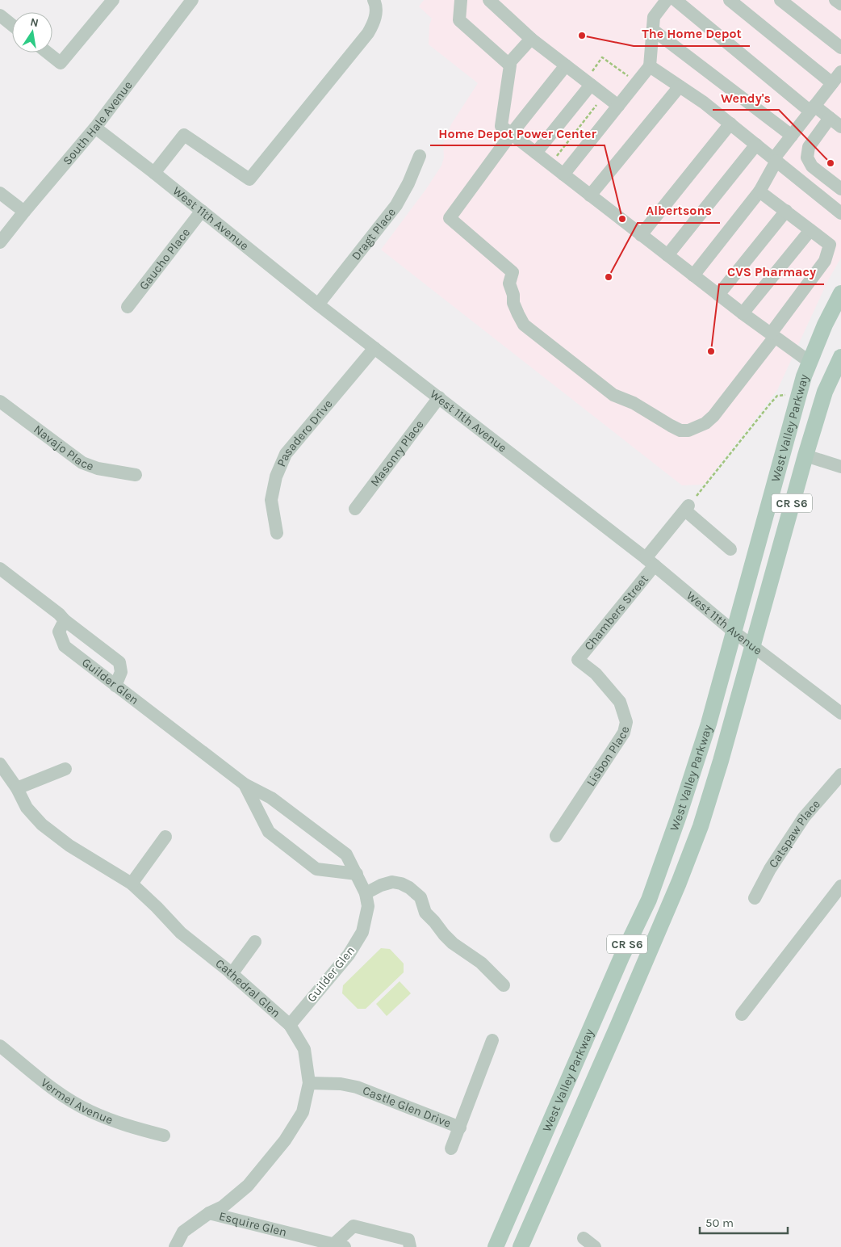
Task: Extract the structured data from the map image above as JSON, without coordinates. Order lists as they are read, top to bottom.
{
  "streets": {
    "main road": ["West Valley Parkway", "CR S6"],
    "street": [
      "South Hale Avenue",
      "West 11th Avenue",
      "Dragt Place",
      "Gaucho Place",
      "Pasadero Drive",
      "Navajo Place",
      "Masonry Place",
      "Chambers Street",
      "Guilder Glen",
      "Lisbon Place",
      "Catspaw Place",
      "Cathedral Glen",
      "Vermel Avenue",
      "Castle Glen Drive",
      "Esquire Glen"
    ]
  },
  "crossings": [
    ["South Hale Avenue", "West 11th Avenue"],
    ["West 11th Avenue", "Dragt Place"],
    ["West 11th Avenue", "Gaucho Place"],
    ["West 11th Avenue", "West Valley Parkway"],
    ["West 11th Avenue", "Pasadero Drive"],
    ["West 11th Avenue", "Masonry Place"],
    ["West 11th Avenue", "Chambers Street"],
    ["Chambers Street", "Lisbon Place"],
    ["Guilder Glen", "Cathedral Glen"],
    ["Cathedral Glen", "Castle Glen Drive"],
    ["Cathedral Glen", "Esquire Glen"]
  ],
  "places": [
    "The Home Depot",
    "Wendy's",
    "Home Depot Power Center",
    "Albertsons",
    "CVS Pharmacy"
  ],
  "scale_bar": "50 m",
  "north": "top"
}
